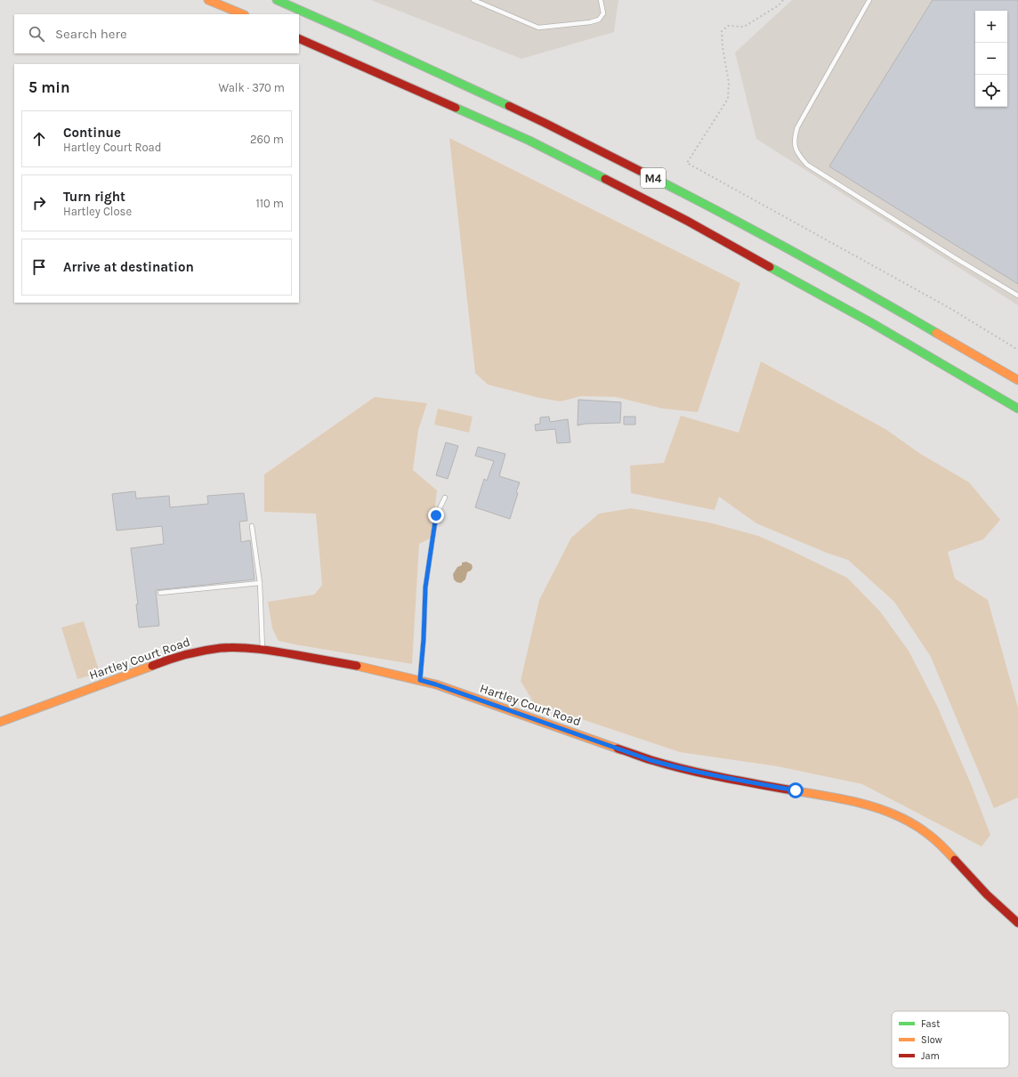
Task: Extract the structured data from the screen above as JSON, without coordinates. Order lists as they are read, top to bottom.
{
  "streets": {
    "main road": ["M4", "Hartley Court Road"]
  },
  "legend": ["Fast", "Slow", "Jam"],
  "page": {
    "map_buttons": ["+", "−"],
    "search": "Search here",
    "heading": ["5 min", "Walk · 370 m"],
    "list": [
      ["Continue", "Hartley Court Road", "260 m"],
      ["Turn right", "Hartley Close", "110 m"],
      "Arrive at destination"
    ]
  }
}
